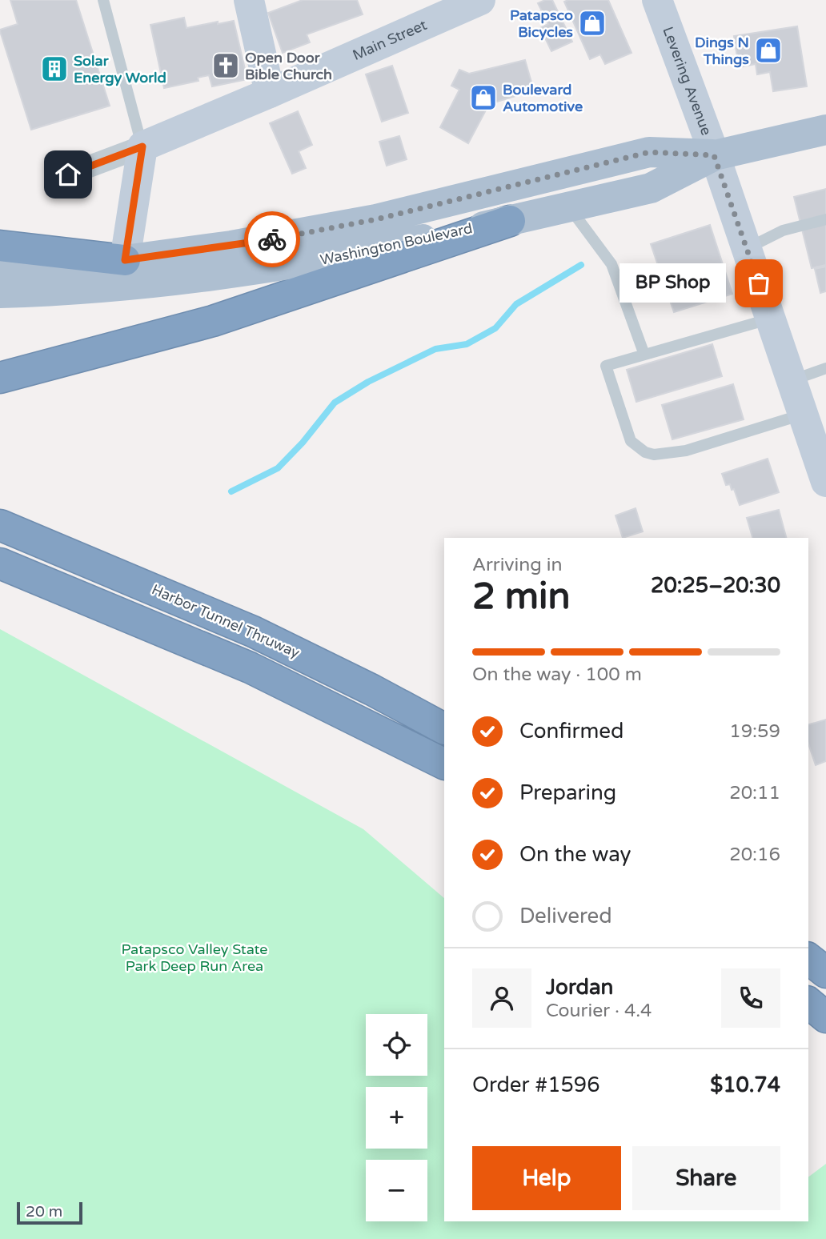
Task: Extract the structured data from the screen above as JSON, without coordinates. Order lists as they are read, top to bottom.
{
  "streets": {
    "highway": ["Harbor Tunnel Thruway"],
    "main road": ["Washington Boulevard"],
    "street": ["Main Street", "Levering Avenue"]
  },
  "crossings": [
    ["Levering Avenue", "Washington Boulevard"]
  ],
  "parks": ["Patapsco Valley State Park Deep Run Area"],
  "places": {
    "shop": ["Patapsco Bicycles", "Dings N Things", "Boulevard Automotive"],
    "church": ["Open Door Bible Church"],
    "building": ["Solar Energy World"],
    "other": ["BP Shop"]
  },
  "scale_bar": "20 m",
  "page": {
    "bubble": "BP Shop",
    "heading": ["2 min", "Arriving in", "20:25–20:30"],
    "panel": [
      "Jordan",
      "Courier · 4.4",
      "Order #1596",
      "$10.74"
    ],
    "bar": "On the way · 100 m",
    "list": [
      ["Confirmed", "19:59"],
      ["Preparing", "20:11"],
      ["On the way", "20:16"],
      "Delivered"
    ],
    "map_buttons": ["+", "−"],
    "buttons": ["Help", "Share"],
    "scale": "20 m"
  }
}
